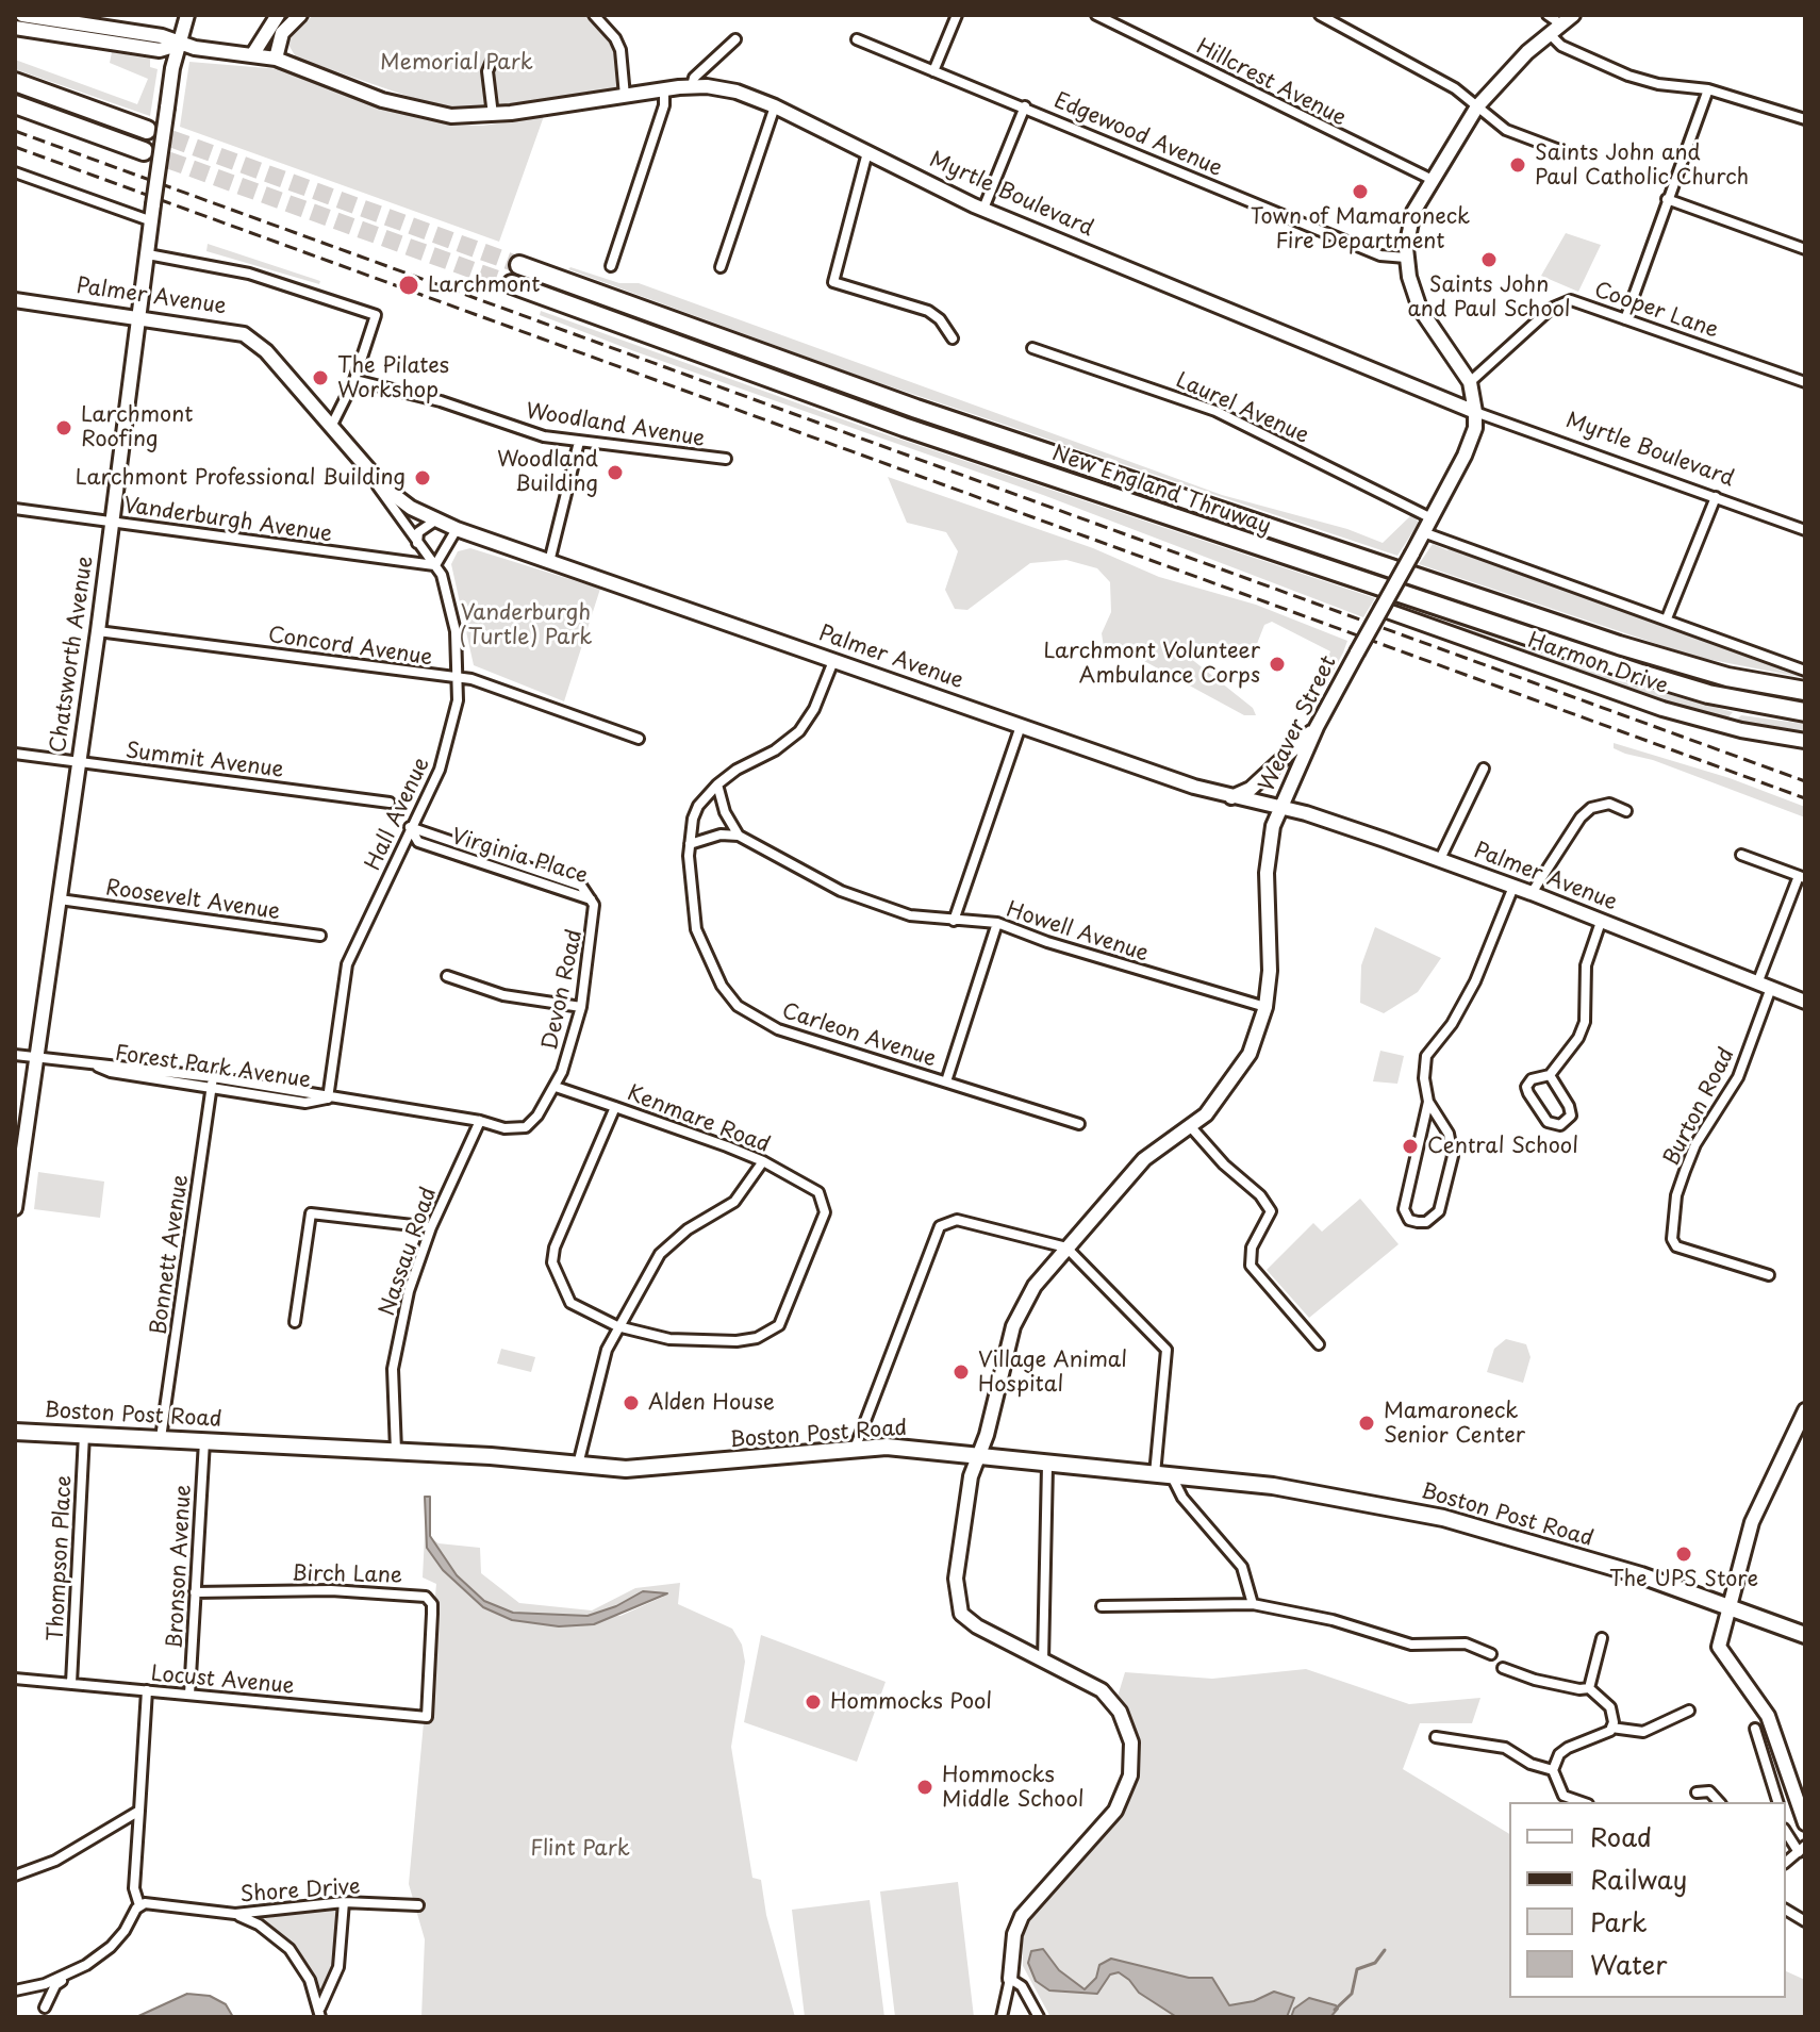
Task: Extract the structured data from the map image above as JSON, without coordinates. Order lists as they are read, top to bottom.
{
  "streets": {
    "highway": ["New England Thruway"],
    "main road": ["Boston Post Road"],
    "street": [
      "Hillcrest Avenue",
      "Edgewood Avenue",
      "Myrtle Boulevard",
      "Palmer Avenue",
      "Cooper Lane",
      "Laurel Avenue",
      "Woodland Avenue",
      "Vanderburgh Avenue",
      "Concord Avenue",
      "Chatsworth Avenue",
      "Harmon Drive",
      "Weaver Street",
      "Summit Avenue",
      "Hall Avenue",
      "Virginia Place",
      "Roosevelt Avenue",
      "Howell Avenue",
      "Devon Road",
      "Carleon Avenue",
      "Forest Park Avenue",
      "Burton Road",
      "Kenmare Road",
      "Nassau Road",
      "Bonnett Avenue",
      "Thompson Place",
      "Bronson Avenue",
      "Birch Lane",
      "Locust Avenue",
      "Shore Drive"
    ]
  },
  "crossings": [
    ["Hillcrest Avenue", "Weaver Street"],
    ["Edgewood Avenue", "Weaver Street"],
    ["Myrtle Boulevard", "Chatsworth Avenue"],
    ["Myrtle Boulevard", "Weaver Street"],
    ["Palmer Avenue", "Chatsworth Avenue"],
    ["Palmer Avenue", "Weaver Street"],
    ["Palmer Avenue", "Hall Avenue"],
    ["Palmer Avenue", "Carleon Avenue"],
    ["Palmer Avenue", "Burton Road"],
    ["Cooper Lane", "Weaver Street"],
    ["Laurel Avenue", "Weaver Street"],
    ["Vanderburgh Avenue", "Chatsworth Avenue"],
    ["Vanderburgh Avenue", "Hall Avenue"],
    ["Concord Avenue", "Chatsworth Avenue"],
    ["Concord Avenue", "Hall Avenue"],
    ["Chatsworth Avenue", "Summit Avenue"],
    ["Chatsworth Avenue", "Roosevelt Avenue"],
    ["Chatsworth Avenue", "Forest Park Avenue"],
    ["Harmon Drive", "Weaver Street"],
    ["Weaver Street", "Howell Avenue"],
    ["Weaver Street", "Boston Post Road"],
    ["Hall Avenue", "Virginia Place"],
    ["Hall Avenue", "Forest Park Avenue"],
    ["Virginia Place", "Devon Road"],
    ["Devon Road", "Forest Park Avenue"],
    ["Devon Road", "Kenmare Road"],
    ["Forest Park Avenue", "Nassau Road"],
    ["Forest Park Avenue", "Bonnett Avenue"],
    ["Nassau Road", "Boston Post Road"],
    ["Bonnett Avenue", "Boston Post Road"],
    ["Boston Post Road", "Thompson Place"],
    ["Boston Post Road", "Bronson Avenue"],
    ["Thompson Place", "Locust Avenue"],
    ["Bronson Avenue", "Birch Lane"],
    ["Bronson Avenue", "Locust Avenue"],
    ["Birch Lane", "Locust Avenue"]
  ],
  "parks": ["Memorial Park", "Vanderburgh (Turtle) Park", "Flint Park"],
  "places": [
    "Saints John and Paul Catholic Church",
    "Town of Mamaroneck Fire Department",
    "Saints John and Paul School",
    "Larchmont",
    "The Pilates Workshop",
    "Larchmont Roofing",
    "Woodland Building",
    "Larchmont Professional Building",
    "Larchmont Volunteer Ambulance Corps",
    "Central School",
    "Village Animal Hospital",
    "Alden House",
    "Mamaroneck Senior Center",
    "The UPS Store",
    "Hommocks Pool",
    "Hommocks Middle School"
  ],
  "legend": [
    "Road",
    "Railway",
    "Park",
    "Water"
  ]
}
